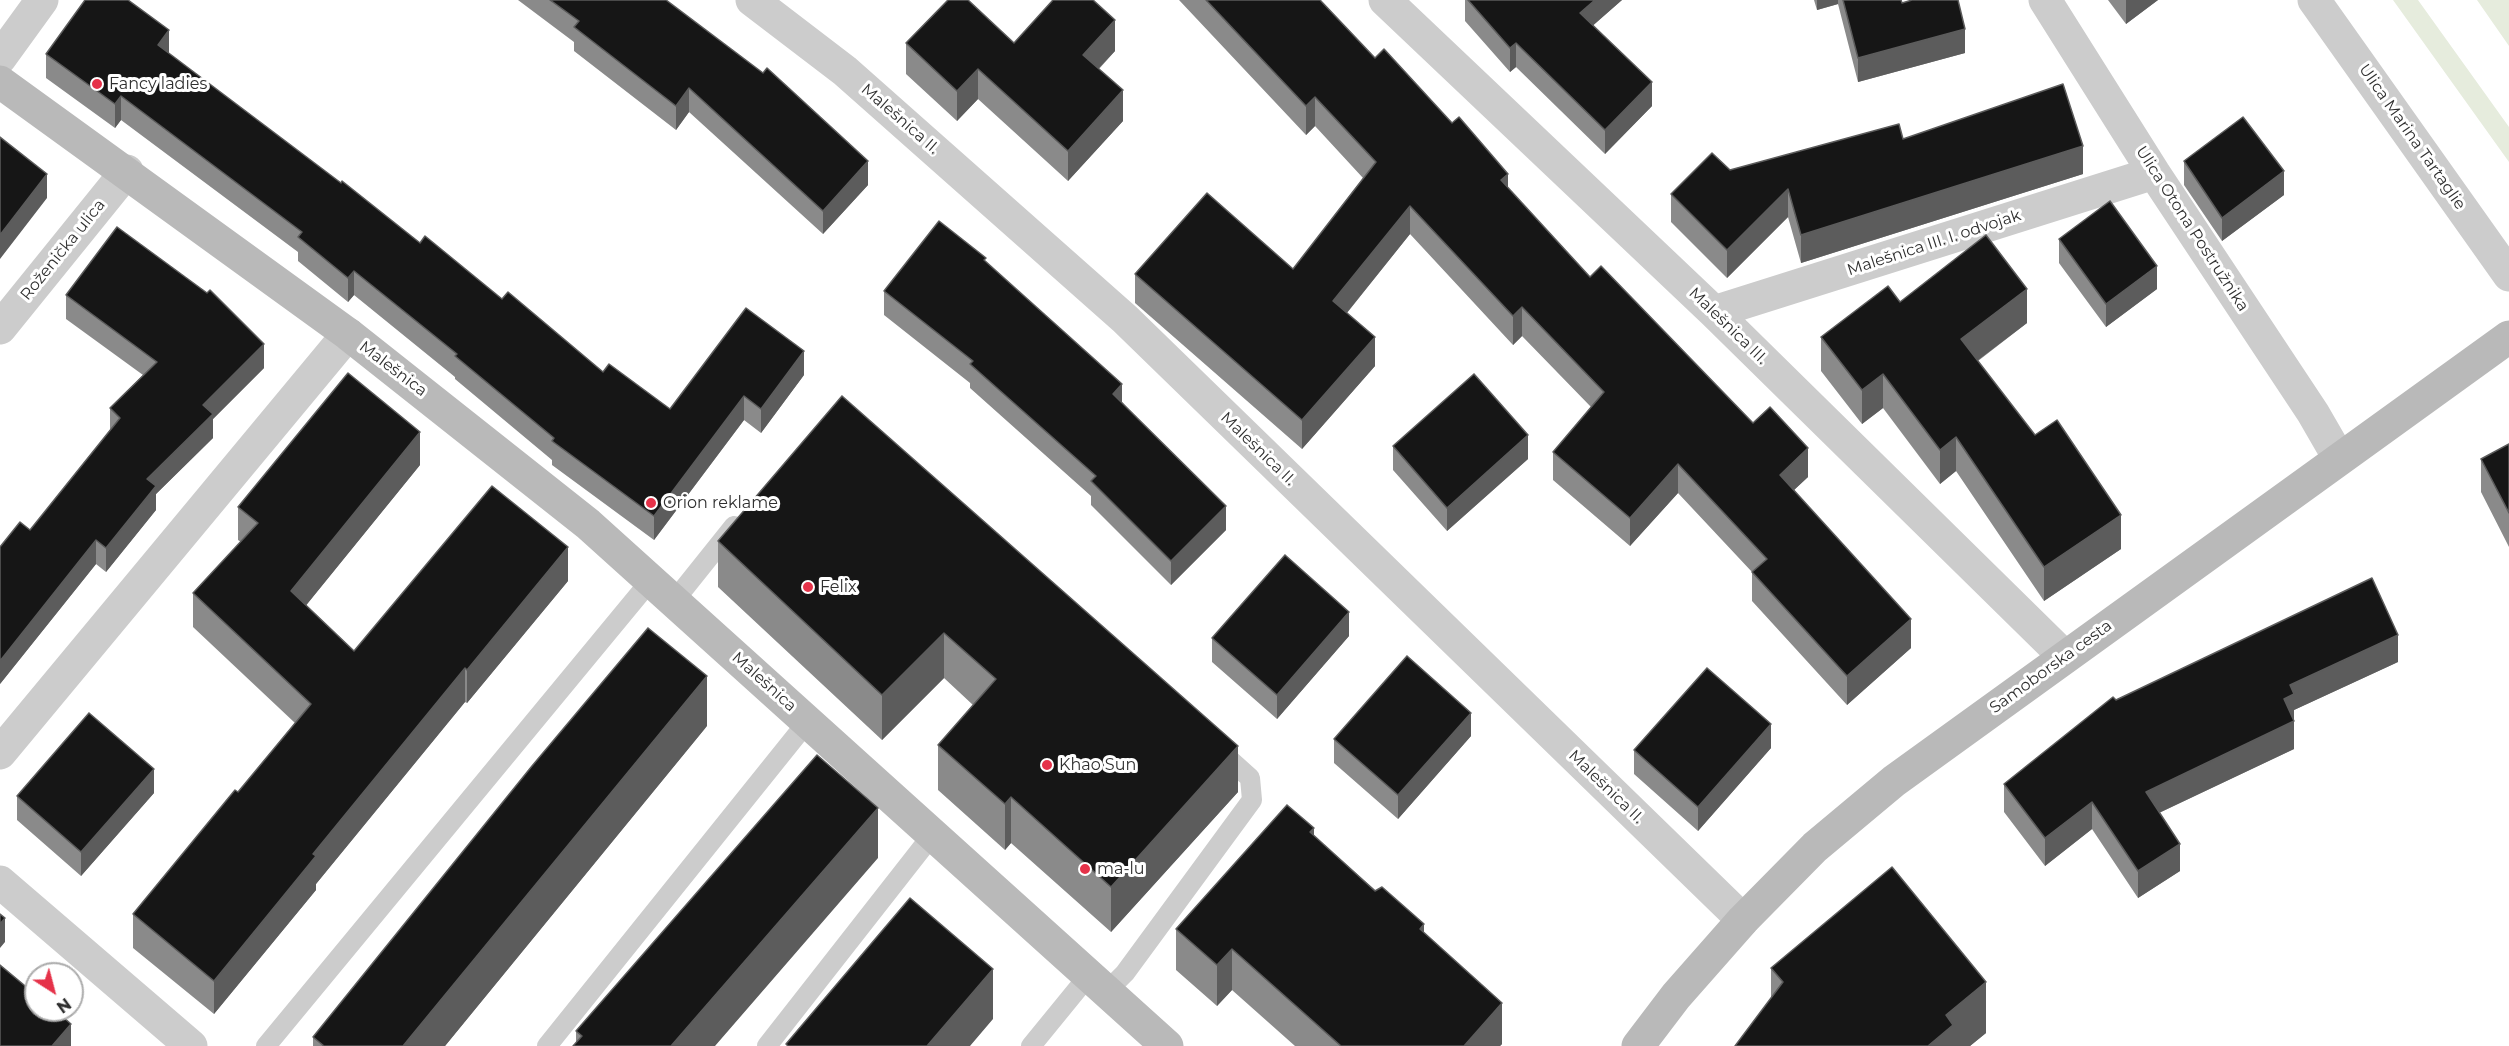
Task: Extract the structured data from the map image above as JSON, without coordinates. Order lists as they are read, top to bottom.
{
  "streets": {
    "street": [
      "Malešnica II.",
      "Ulica Marina Tartaglie",
      "Ulica Otona Postružnika",
      "Malešnica III. I. odvojak",
      "Roženička ulica",
      "Malešnica III.",
      "Malešnica",
      "Samoborska cesta"
    ]
  },
  "crossings": [
    ["Malešnica II.", "Samoborska cesta"],
    ["Ulica Otona Postružnika", "Malešnica III. I. odvojak"],
    ["Ulica Otona Postružnika", "Samoborska cesta"],
    ["Malešnica III. I. odvojak", "Malešnica III."],
    ["Roženička ulica", "Malešnica"],
    ["Malešnica III.", "Samoborska cesta"]
  ],
  "places": [
    "Fancy ladies",
    "Orion reklame",
    "Felix",
    "Khao Sun",
    "ma-lu"
  ],
  "north": "bottom right"
}
